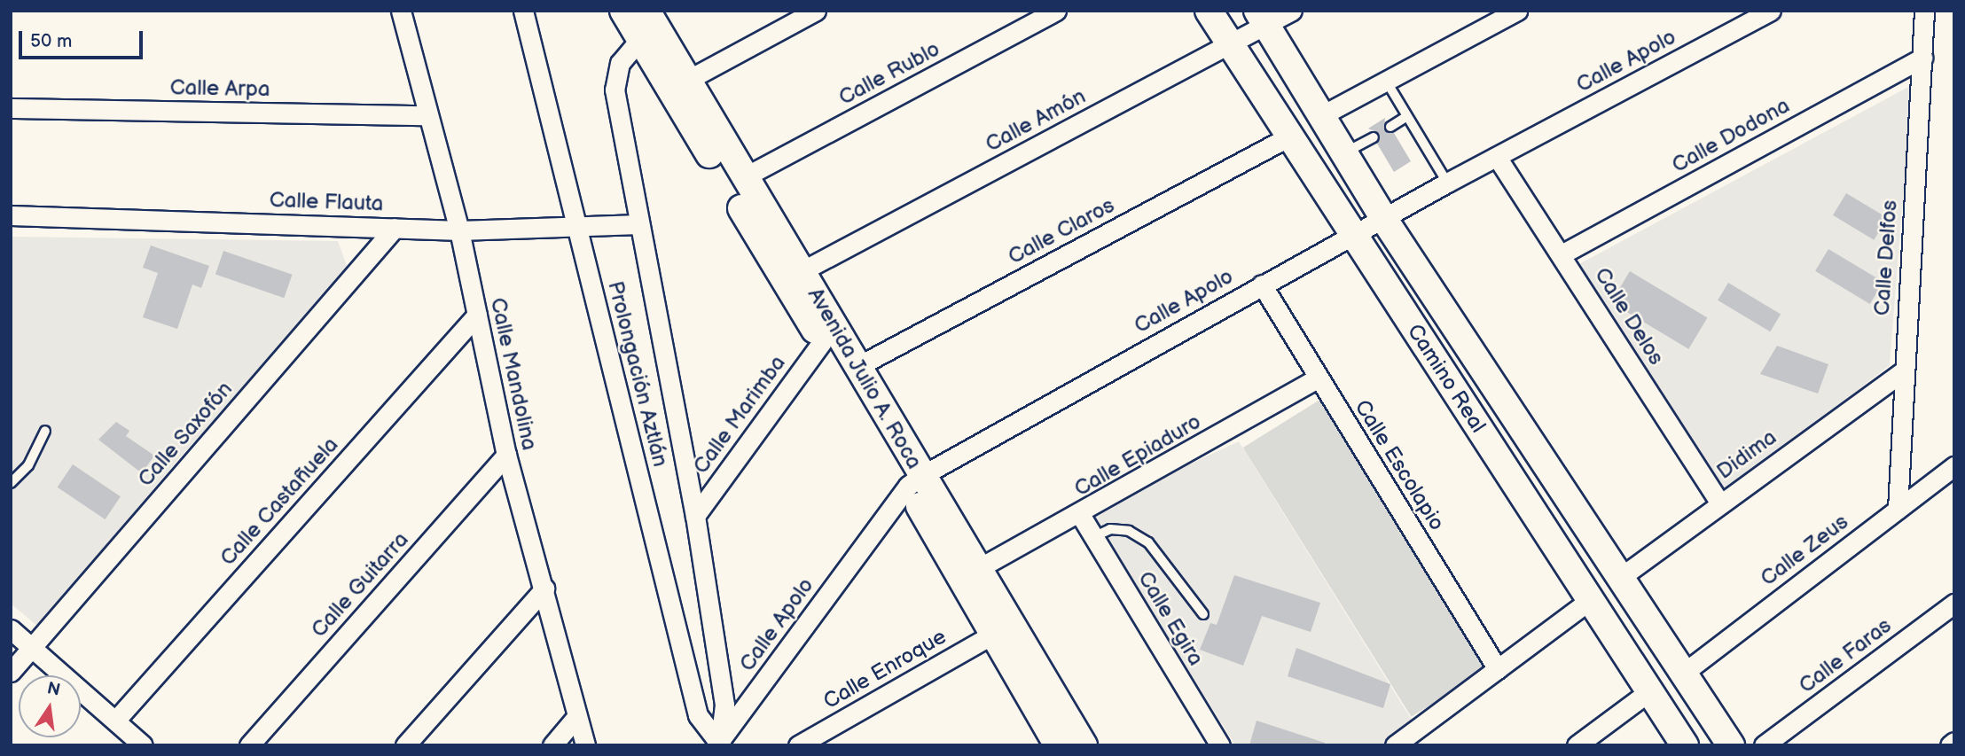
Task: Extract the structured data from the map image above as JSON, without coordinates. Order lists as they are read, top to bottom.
{
  "streets": {
    "street": [
      "Calle Apolo",
      "Calle Rublo",
      "Calle Arpa",
      "Calle Amón",
      "Calle Dodona",
      "Calle Flauta",
      "Calle Claros",
      "Calle Delfos",
      "Calle Delos",
      "Calle Mandolina",
      "Prolongación Aztlán",
      "Avenida Julio A. Roca",
      "Camino Real",
      "Calle Marimba",
      "Calle Saxofón",
      "Didima",
      "Calle Epiaduro",
      "Calle Escolapio",
      "Calle Castañuela",
      "Calle Zeus",
      "Calle Guitarra",
      "Calle Egira",
      "Calle Faras",
      "Calle Enroque"
    ]
  },
  "crossings": [
    ["Calle Apolo", "Calle Delos"],
    ["Calle Apolo", "Prolongación Aztlán"],
    ["Calle Apolo", "Avenida Julio A. Roca"],
    ["Calle Apolo", "Camino Real"],
    ["Calle Apolo", "Calle Escolapio"],
    ["Calle Rublo", "Avenida Julio A. Roca"],
    ["Calle Arpa", "Calle Mandolina"],
    ["Calle Amón", "Avenida Julio A. Roca"],
    ["Calle Amón", "Camino Real"],
    ["Calle Dodona", "Calle Delfos"],
    ["Calle Dodona", "Calle Delos"],
    ["Calle Flauta", "Calle Mandolina"],
    ["Calle Flauta", "Prolongación Aztlán"],
    ["Calle Flauta", "Calle Saxofón"],
    ["Calle Claros", "Avenida Julio A. Roca"],
    ["Calle Claros", "Camino Real"],
    ["Calle Delfos", "Didima"],
    ["Calle Delfos", "Calle Zeus"],
    ["Calle Delos", "Didima"],
    ["Calle Mandolina", "Calle Castañuela"],
    ["Calle Mandolina", "Calle Guitarra"],
    ["Prolongación Aztlán", "Avenida Julio A. Roca"],
    ["Prolongación Aztlán", "Calle Marimba"],
    ["Avenida Julio A. Roca", "Calle Marimba"],
    ["Avenida Julio A. Roca", "Calle Epiaduro"],
    ["Avenida Julio A. Roca", "Calle Enroque"],
    ["Camino Real", "Didima"],
    ["Camino Real", "Calle Zeus"],
    ["Calle Epiaduro", "Calle Escolapio"],
    ["Calle Epiaduro", "Calle Egira"]
  ],
  "scale_bar": "50 m",
  "north": "top"
}
